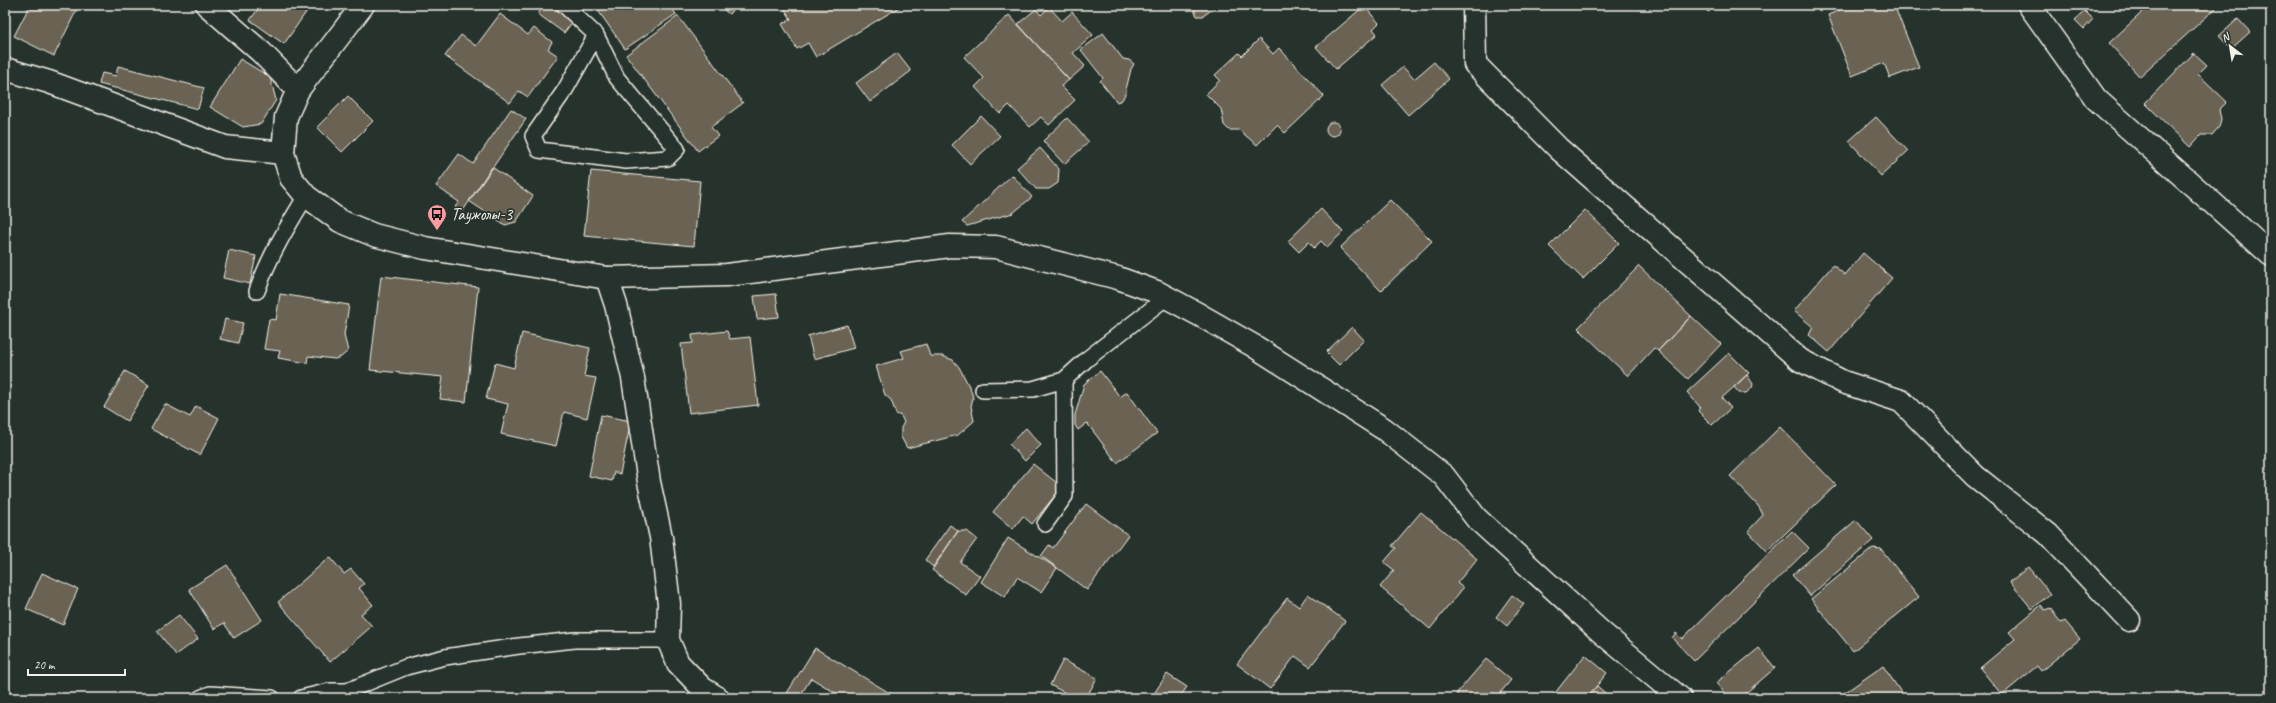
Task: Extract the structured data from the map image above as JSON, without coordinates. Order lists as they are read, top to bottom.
{
  "places": {
    "bus stop": ["Таужолы-3"]
  },
  "scale_bar": "20 m",
  "north": "top left"
}
